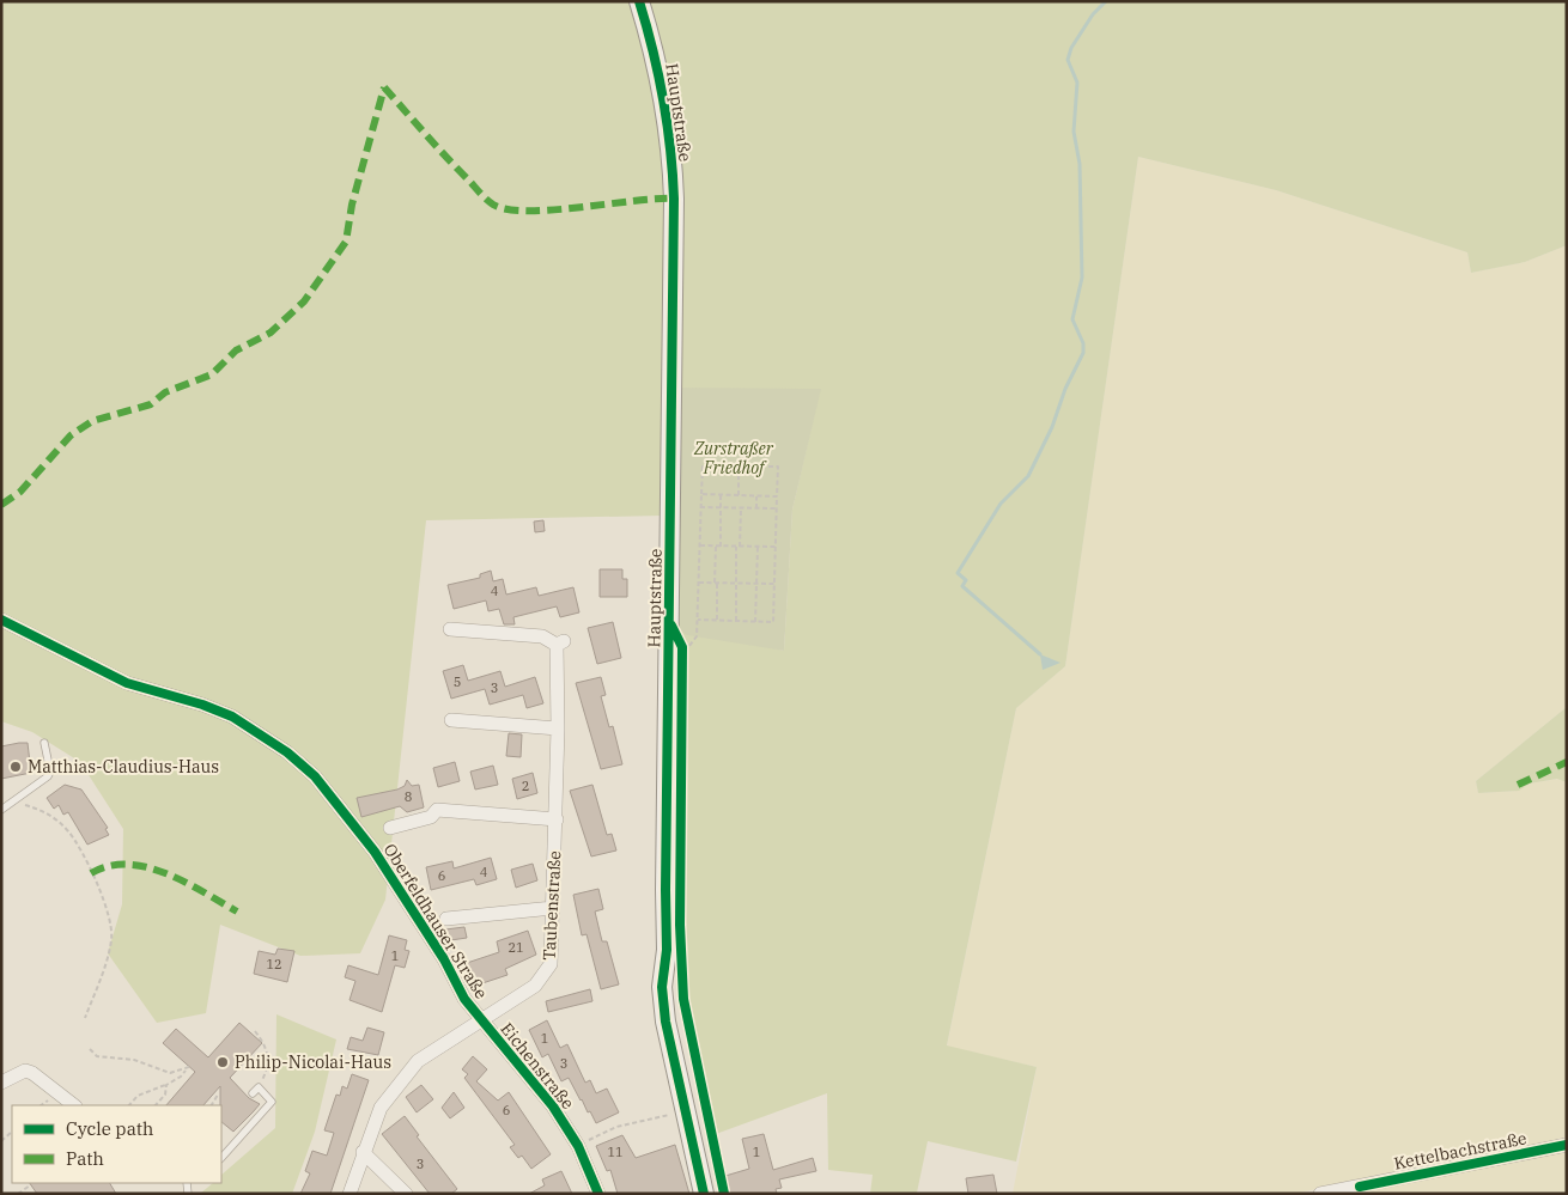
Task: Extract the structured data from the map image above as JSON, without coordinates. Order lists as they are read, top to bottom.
{
  "streets": {
    "main road": ["Hauptstraße"],
    "street": [
      "Taubenstraße",
      "Oberfeldhauser Straße",
      "Eichenstraße",
      "Kettelbachstraße"
    ]
  },
  "crossings": [
    ["Taubenstraße", "Oberfeldhauser Straße"],
    ["Taubenstraße", "Eichenstraße"],
    ["Oberfeldhauser Straße", "Eichenstraße"]
  ],
  "parks": ["Zurstraßer Friedhof"],
  "places": ["Matthias-Claudius-Haus", "Philip-Nicolai-Haus"],
  "house_numbers": [
    "4",
    "5",
    "3",
    "2",
    "8",
    "4",
    "6",
    "21",
    "1",
    "12",
    "1",
    "3",
    "6",
    "11",
    "1",
    "3"
  ],
  "legend": ["Cycle path", "Path"]
}
